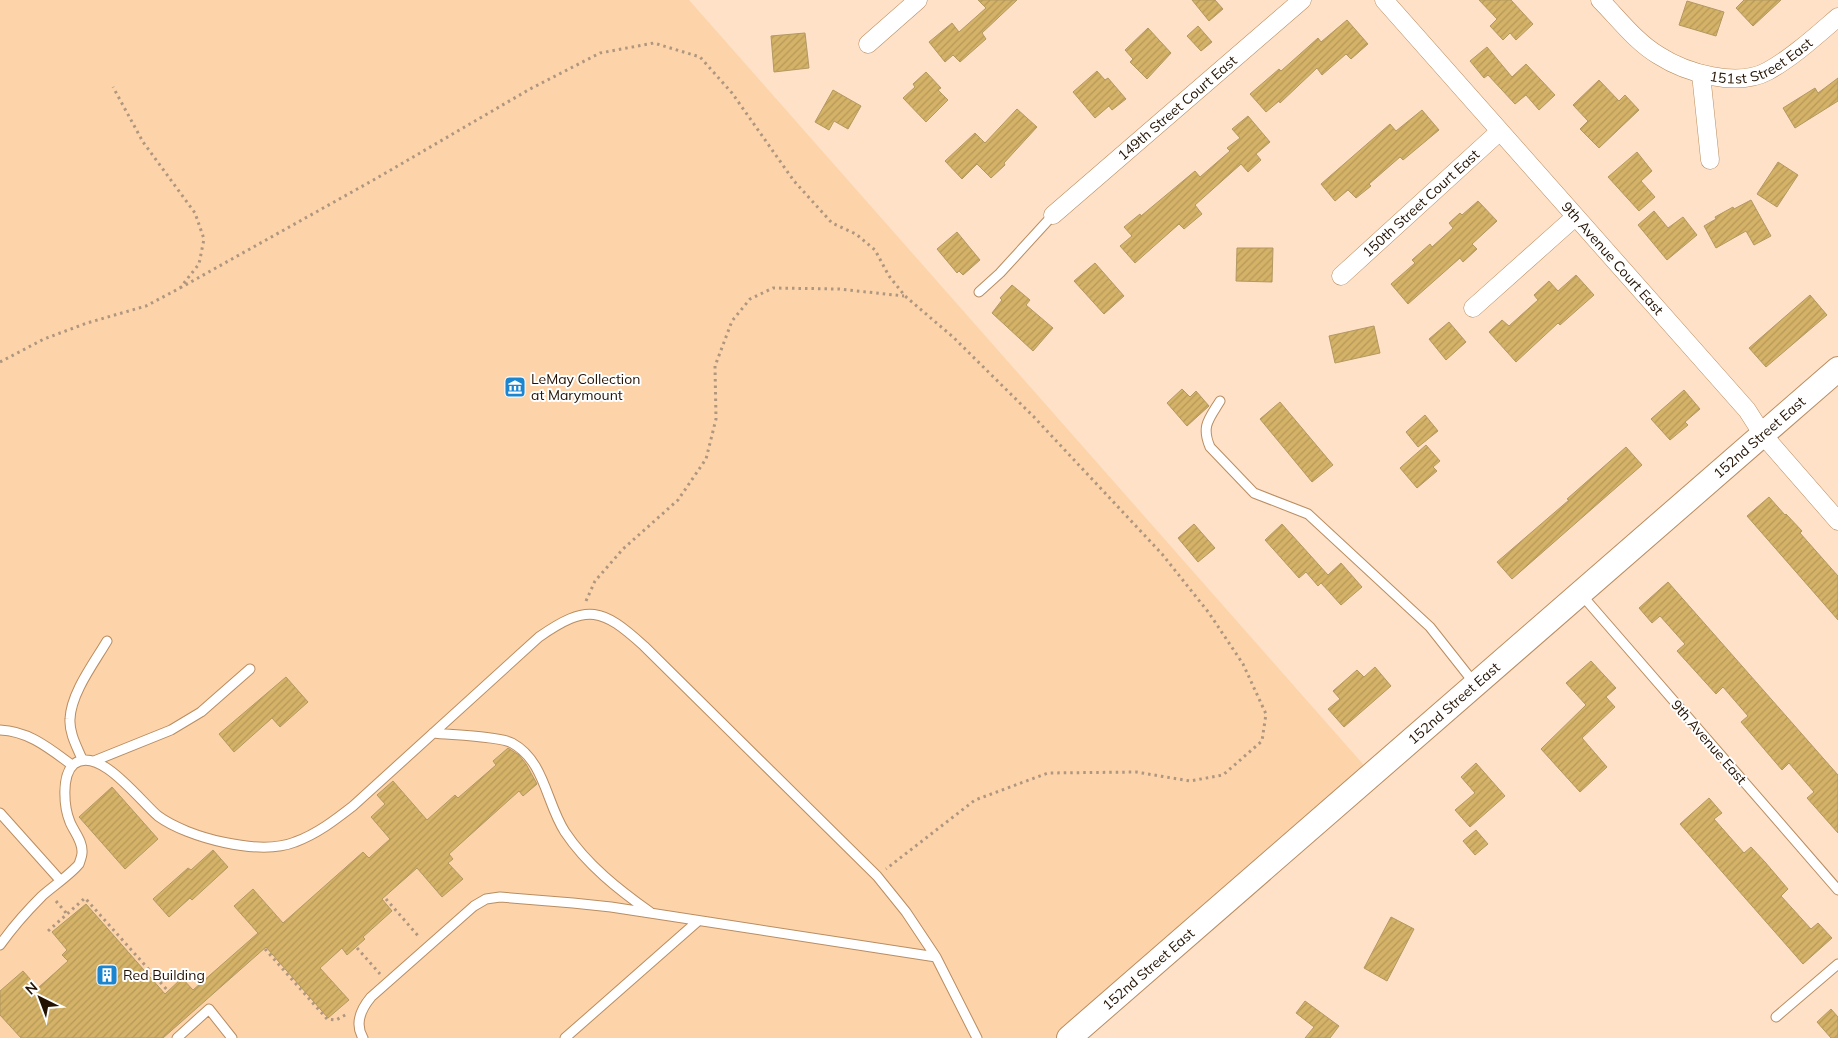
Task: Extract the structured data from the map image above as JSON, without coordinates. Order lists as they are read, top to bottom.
{
  "streets": {
    "main road": ["152nd Street East"],
    "street": [
      "151st Street East",
      "149th Street Court East",
      "150th Street Court East",
      "9th Avenue Court East"
    ],
    "lane": ["9th Avenue East"]
  },
  "crossings": [
    ["150th Street Court East", "9th Avenue Court East"],
    ["9th Avenue Court East", "152nd Street East"],
    ["152nd Street East", "9th Avenue East"]
  ],
  "places": {
    "museum": ["LeMay Collection at Marymount"],
    "building": ["Red Building"]
  },
  "north": "top left"
}
